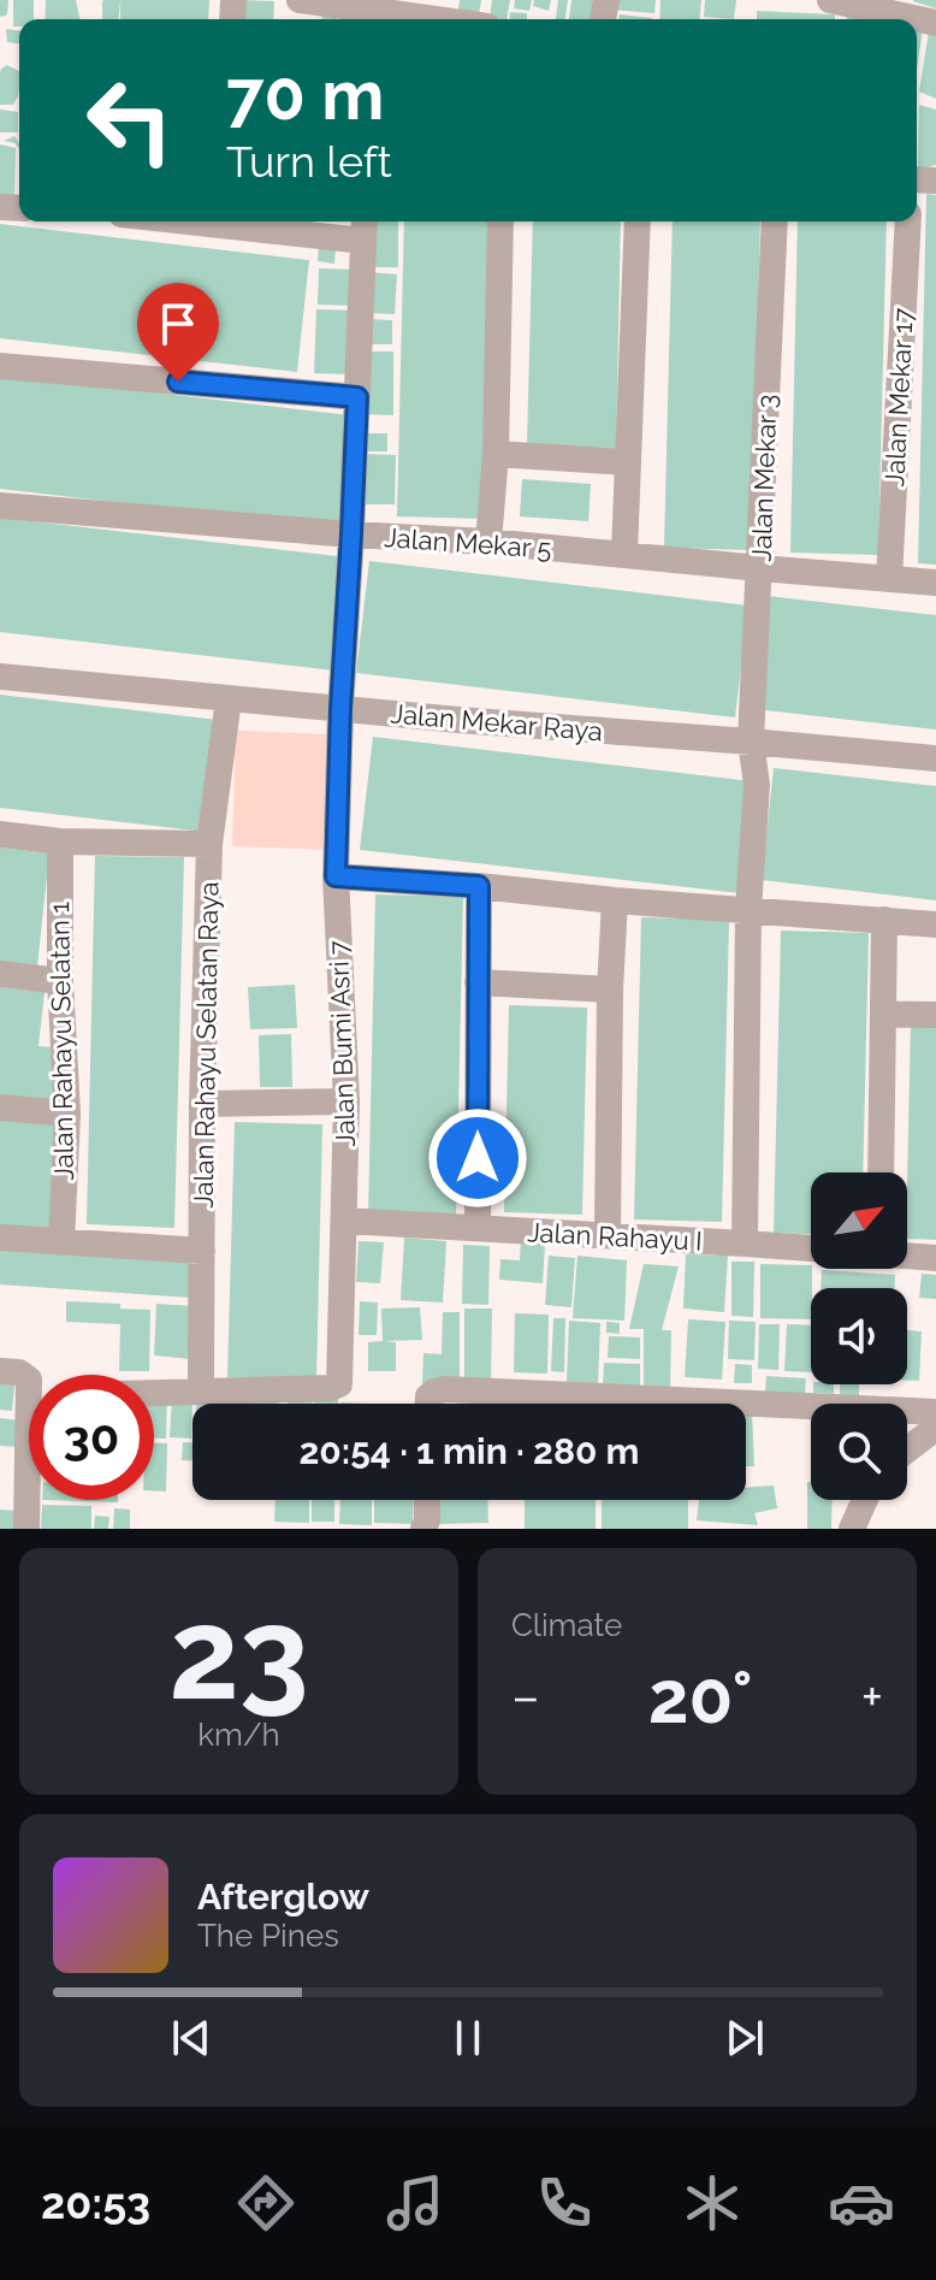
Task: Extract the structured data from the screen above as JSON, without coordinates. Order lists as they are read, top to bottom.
{
  "streets": {
    "street": [
      "Jalan Mekar 17",
      "Jalan Mekar 3",
      "Jalan Mekar 5",
      "Jalan Mekar Raya",
      "Jalan Rahayu Selatan 1",
      "Jalan Bumi Asri 7",
      "Jalan Rahayu Selatan Raya",
      "Jalan Rahayu I"
    ]
  },
  "crossings": [
    ["Jalan Mekar 17", "Jalan Mekar 5"],
    ["Jalan Mekar 3", "Jalan Mekar 5"],
    ["Jalan Mekar 3", "Jalan Mekar Raya"],
    ["Jalan Mekar 3", "Jalan Rahayu I"],
    ["Jalan Mekar 5", "Jalan Bumi Asri 7"],
    ["Jalan Mekar Raya", "Jalan Bumi Asri 7"],
    ["Jalan Mekar Raya", "Jalan Rahayu Selatan Raya"],
    ["Jalan Bumi Asri 7", "Jalan Rahayu Selatan Raya"],
    ["Jalan Bumi Asri 7", "Jalan Rahayu I"]
  ],
  "north": "top right",
  "page": {
    "turn": ["70 m", "Turn left"],
    "limit": "30",
    "trip": "20:54 · 1 min · 280 m",
    "tile": [
      ["23", "km/h"],
      "Climate"
    ],
    "heat": ["−", "20°", "+"],
    "song": ["Afterglow", "The Pines"],
    "tabs": "20:53"
  }
}
